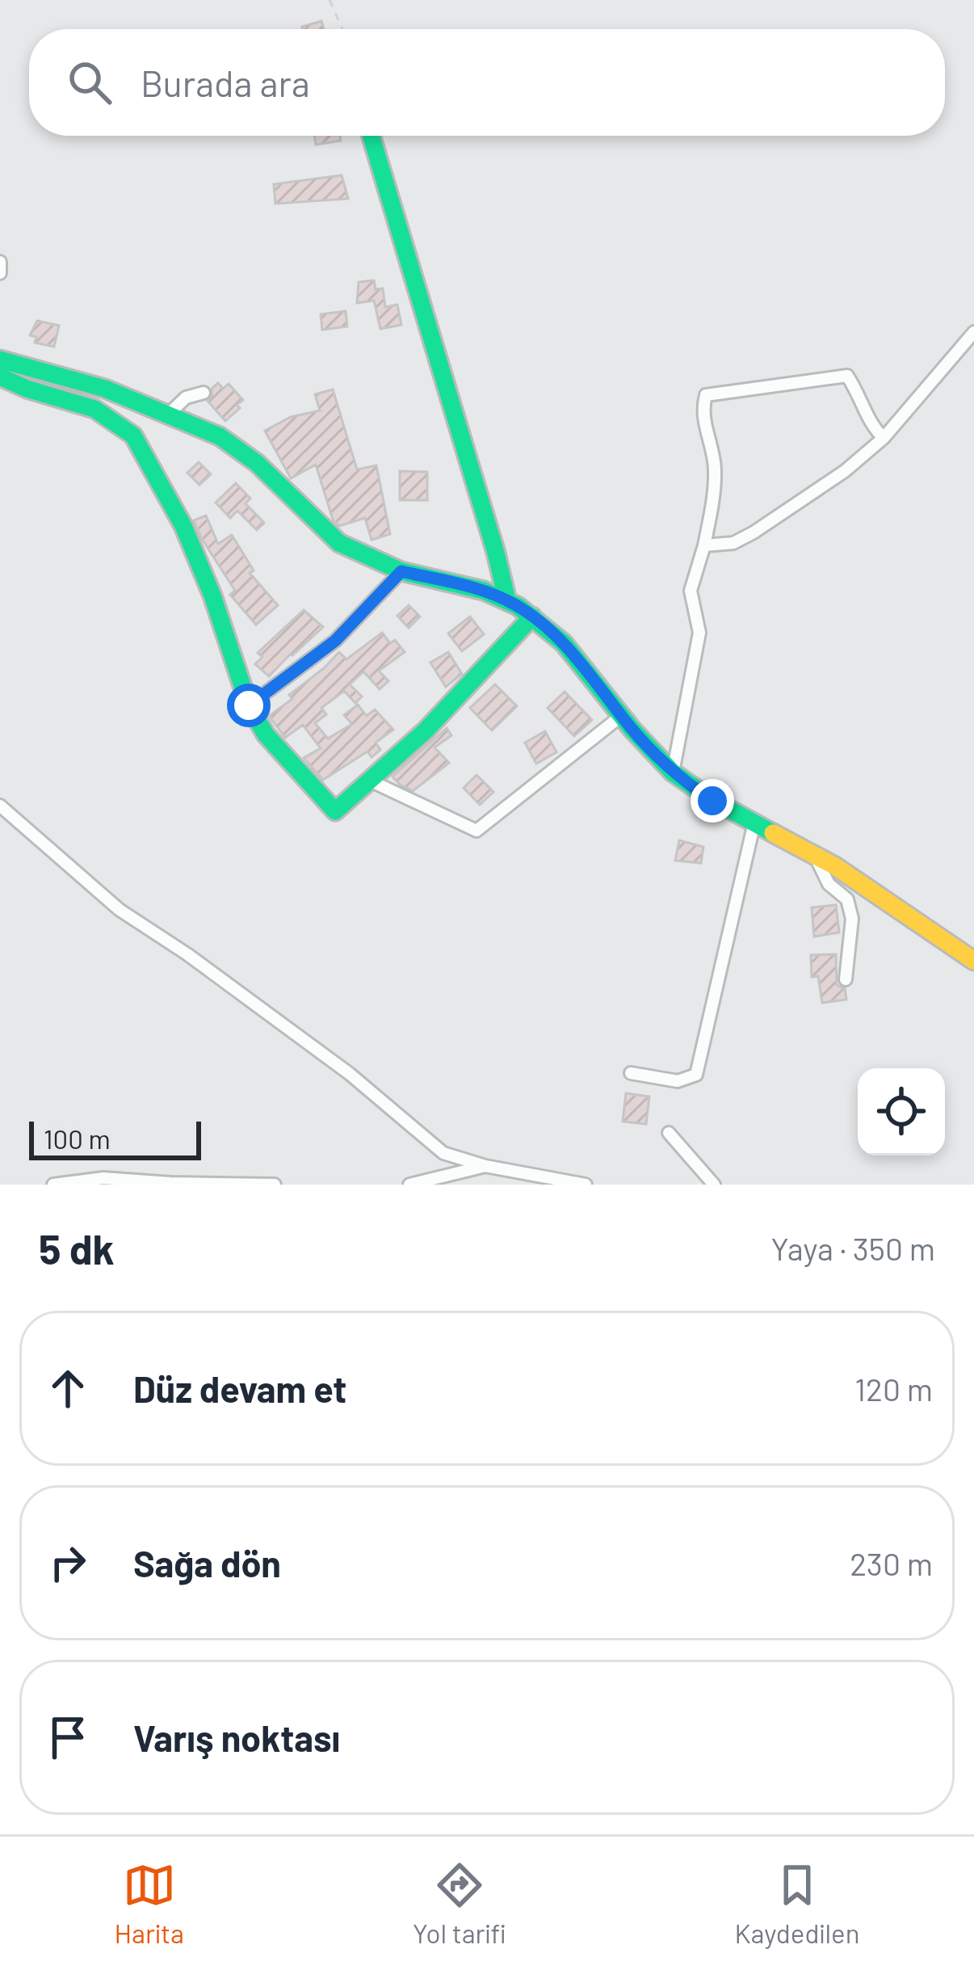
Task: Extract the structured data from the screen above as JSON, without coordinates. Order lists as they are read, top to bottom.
{
  "scale_bar": "100 m",
  "page": {
    "search": "Burada ara",
    "scale": "100 m",
    "heading": ["5 dk", "Yaya · 350 m"],
    "list": [
      ["Düz devam et", "120 m"],
      ["Sağa dön", "230 m"],
      "Varış noktası"
    ],
    "nav": ["Harita", "Yol tarifi", "Kaydedilen"]
  }
}
